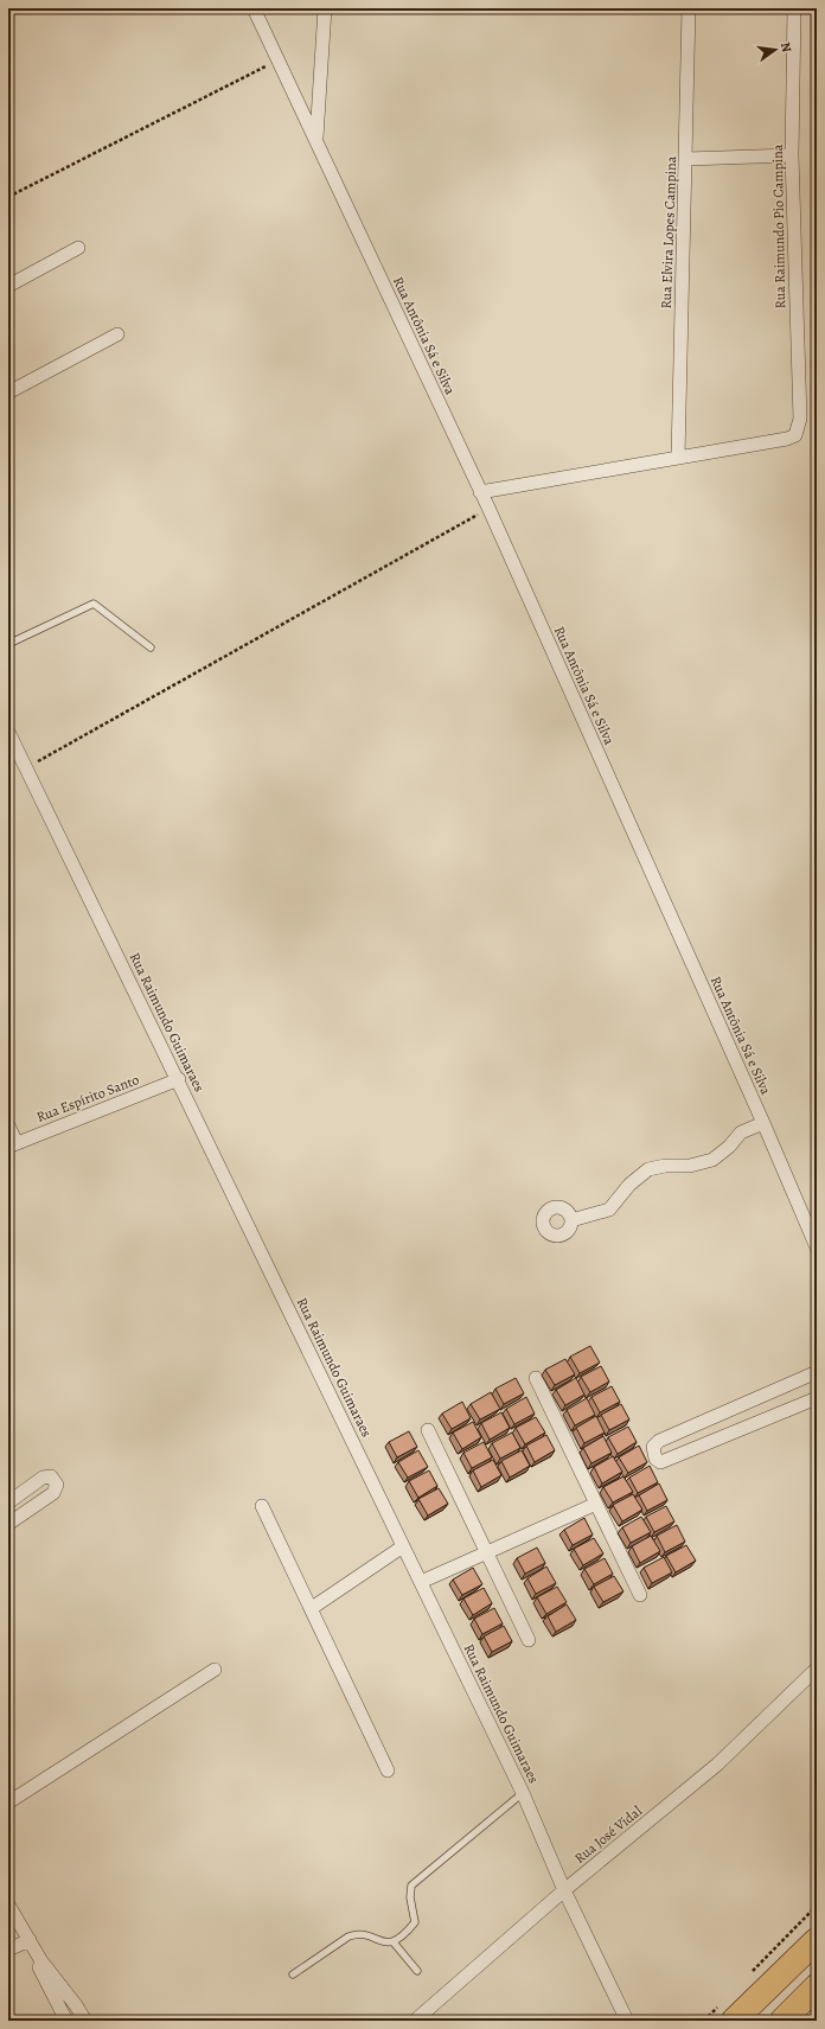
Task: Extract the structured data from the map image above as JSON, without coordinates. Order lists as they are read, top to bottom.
{
  "streets": {
    "street": [
      "Rua Raimundo Pio Campina",
      "Rua Elvira Lopes Campina",
      "Rua Antônia Sá e Silva",
      "Rua Raimundo Guimaraes",
      "Rua Espírito Santo",
      "Rua José Vidal"
    ]
  },
  "crossings": [
    ["Rua Raimundo Pio Campina", "Rua Elvira Lopes Campina"],
    ["Rua Raimundo Guimaraes", "Rua Espírito Santo"],
    ["Rua Raimundo Guimaraes", "Rua José Vidal"]
  ],
  "north": "right"
}
